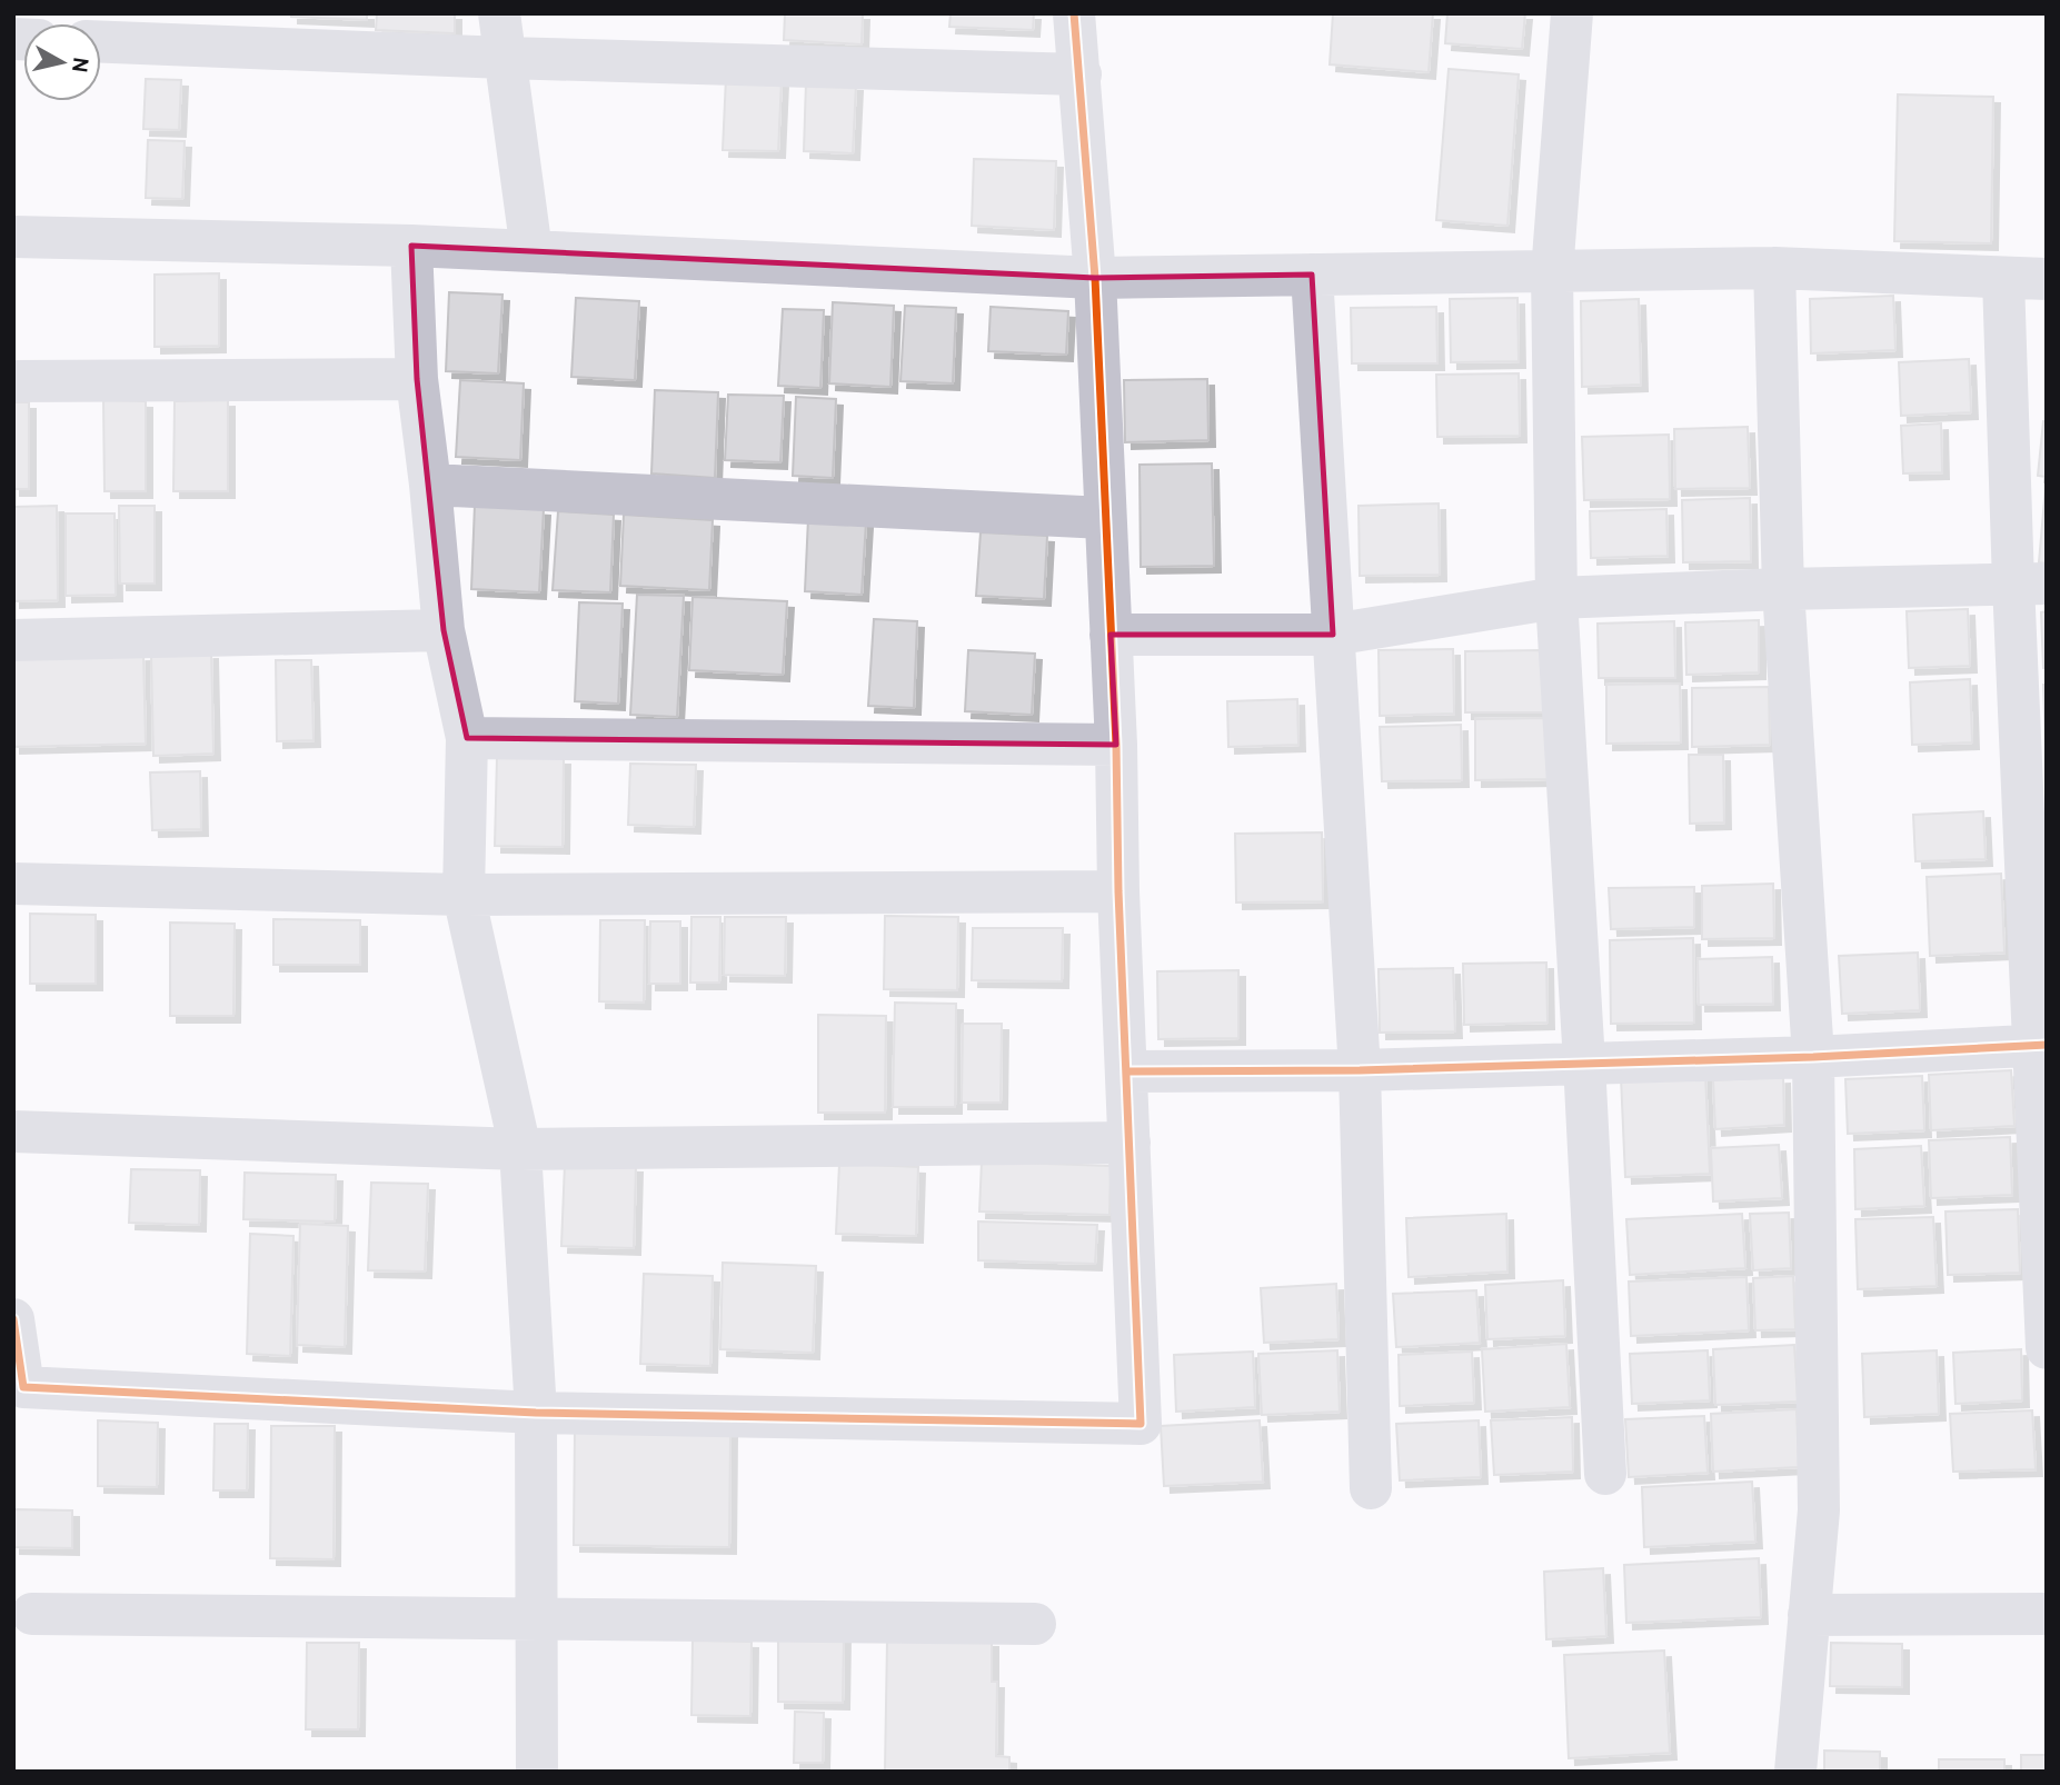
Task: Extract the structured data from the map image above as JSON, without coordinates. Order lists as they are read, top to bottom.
{
  "north": "right"
}
